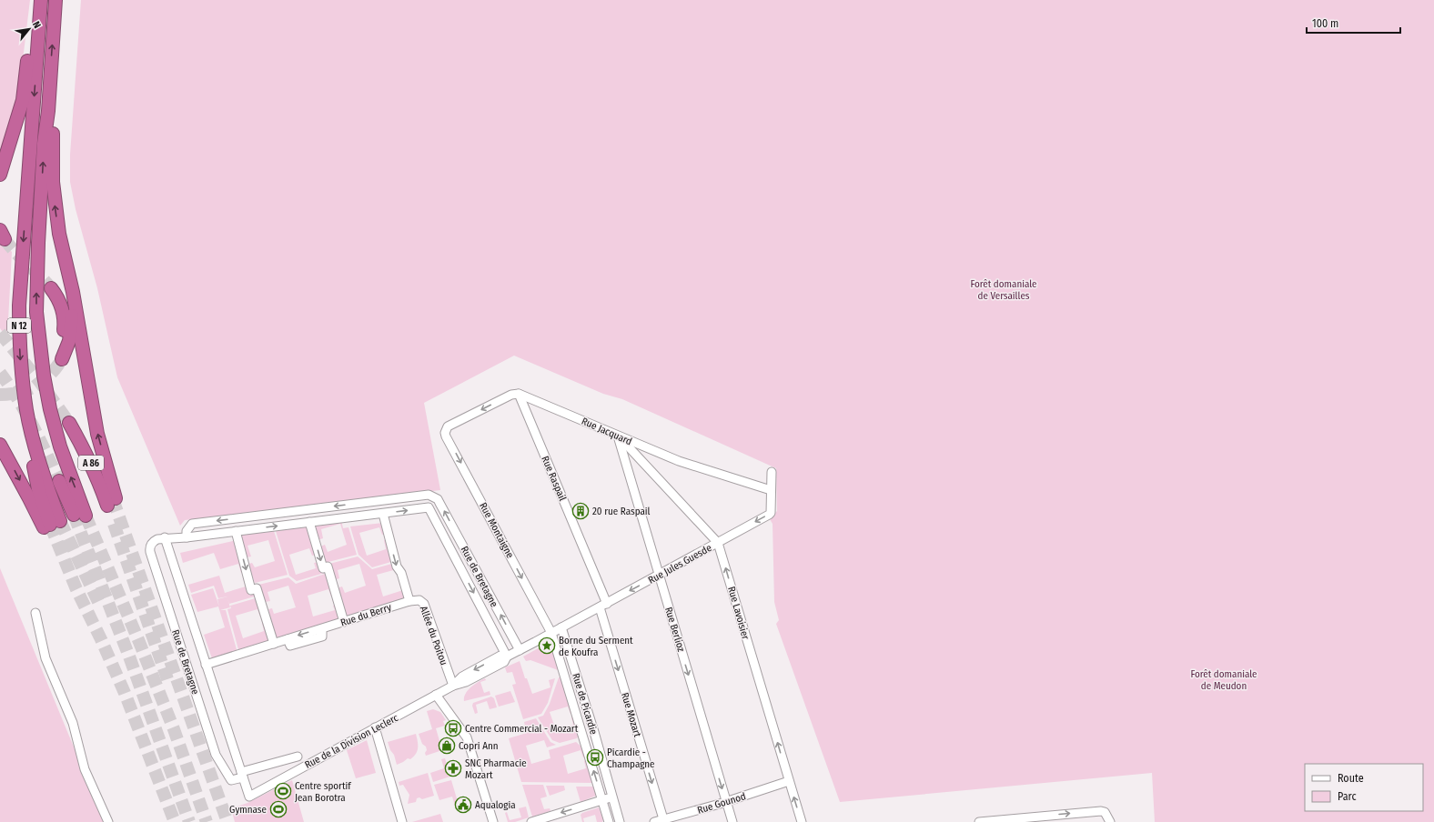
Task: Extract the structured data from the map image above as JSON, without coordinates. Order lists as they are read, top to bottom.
{
  "streets": {
    "highway": ["N 12", "A 86"],
    "street": [
      "Rue Jacquard",
      "Rue Raspail",
      "Rue Montaigne",
      "Rue Jules Guesde",
      "Rue de Bretagne",
      "Rue Lavoisier",
      "Rue du Berry",
      "Rue Berlioz",
      "Allée du Poitou",
      "Rue de Picardie",
      "Rue Mozart",
      "Rue de la Division Leclerc",
      "Rue Gounod"
    ]
  },
  "crossings": [
    ["Rue Jacquard", "Rue Raspail"],
    ["Rue Jacquard", "Rue Montaigne"],
    ["Rue Jacquard", "Rue Jules Guesde"],
    ["Rue Jacquard", "Rue Lavoisier"],
    ["Rue Jacquard", "Rue Berlioz"],
    ["Rue Raspail", "Rue Montaigne"],
    ["Rue Raspail", "Rue Jules Guesde"],
    ["Rue Raspail", "Rue Mozart"],
    ["Rue Montaigne", "Rue Jules Guesde"],
    ["Rue Montaigne", "Rue de la Division Leclerc"],
    ["Rue Jules Guesde", "Rue Lavoisier"],
    ["Rue Jules Guesde", "Rue Berlioz"],
    ["Rue Jules Guesde", "Rue de Picardie"],
    ["Rue Jules Guesde", "Rue Mozart"],
    ["Rue Jules Guesde", "Rue de la Division Leclerc"],
    ["Rue de Bretagne", "Rue du Berry"],
    ["Rue de Bretagne", "Rue de la Division Leclerc"],
    ["Rue Lavoisier", "Rue Berlioz"],
    ["Rue Lavoisier", "Rue Gounod"],
    ["Rue du Berry", "Allée du Poitou"],
    ["Rue Berlioz", "Rue Gounod"],
    ["Allée du Poitou", "Rue de la Division Leclerc"],
    ["Rue Mozart", "Rue Gounod"]
  ],
  "one_way": [
    "Rue Jules Guesde",
    "Rue Lavoisier",
    "Rue Berlioz",
    "Rue Mozart"
  ],
  "parks": ["Forêt domaniale de Versailles", "Forêt domaniale de Meudon"],
  "places": {
    "building": ["20 rue Raspail"],
    "place": ["Borne du Serment de Koufra"],
    "bus stop": ["Centre Commercial - Mozart", "Picardie - Champagne"],
    "shop": ["Copri Ann"],
    "pharmacy": ["SNC Pharmacie Mozart"],
    "sports": ["Centre sportif Jean Borotra", "Gymnase"],
    "public building": ["Aqualogia"]
  },
  "legend": ["Route", "Parc"],
  "scale_bar": "100 m",
  "north": "top right"
}
